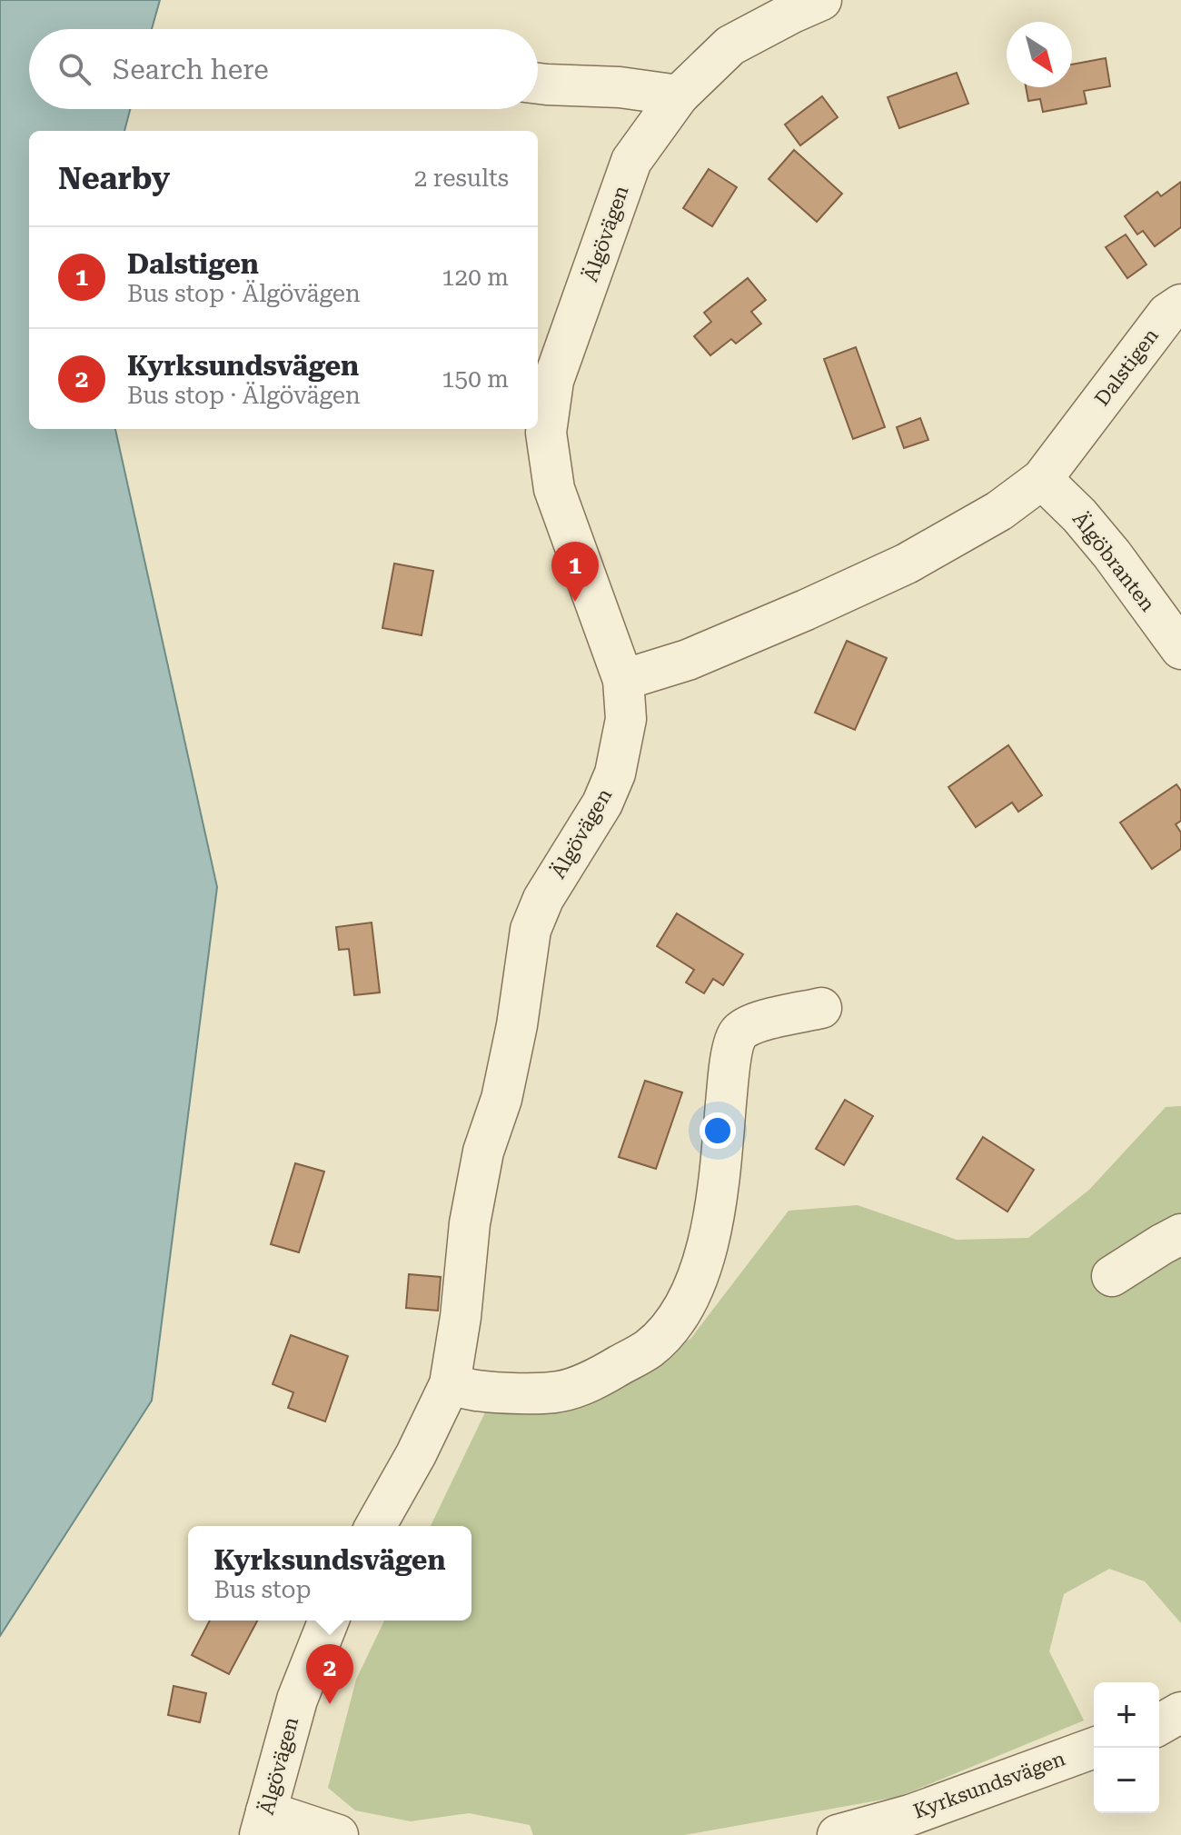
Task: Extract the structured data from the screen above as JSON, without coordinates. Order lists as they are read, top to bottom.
{
  "streets": {
    "street": [
      "Älgövägen",
      "Dalstigen",
      "Älgöbranten",
      "Kyrksundsvägen"
    ]
  },
  "crossings": [
    ["Älgövägen", "Dalstigen"],
    ["Dalstigen", "Älgöbranten"]
  ],
  "north": "bottom right",
  "page": {
    "search": "Search here",
    "heading": ["Nearby", "2 results"],
    "list": [
      {
        "mark": "1",
        "name": "Dalstigen",
        "note": "Bus stop · Älgövägen",
        "value": "120 m"
      },
      {
        "mark": "2",
        "name": "Kyrksundsvägen",
        "note": "Bus stop · Älgövägen",
        "value": "150 m"
      }
    ],
    "pins": ["1", "2"],
    "popup": ["Kyrksundsvägen", "Bus stop"],
    "map_buttons": ["+", "−"]
  }
}
